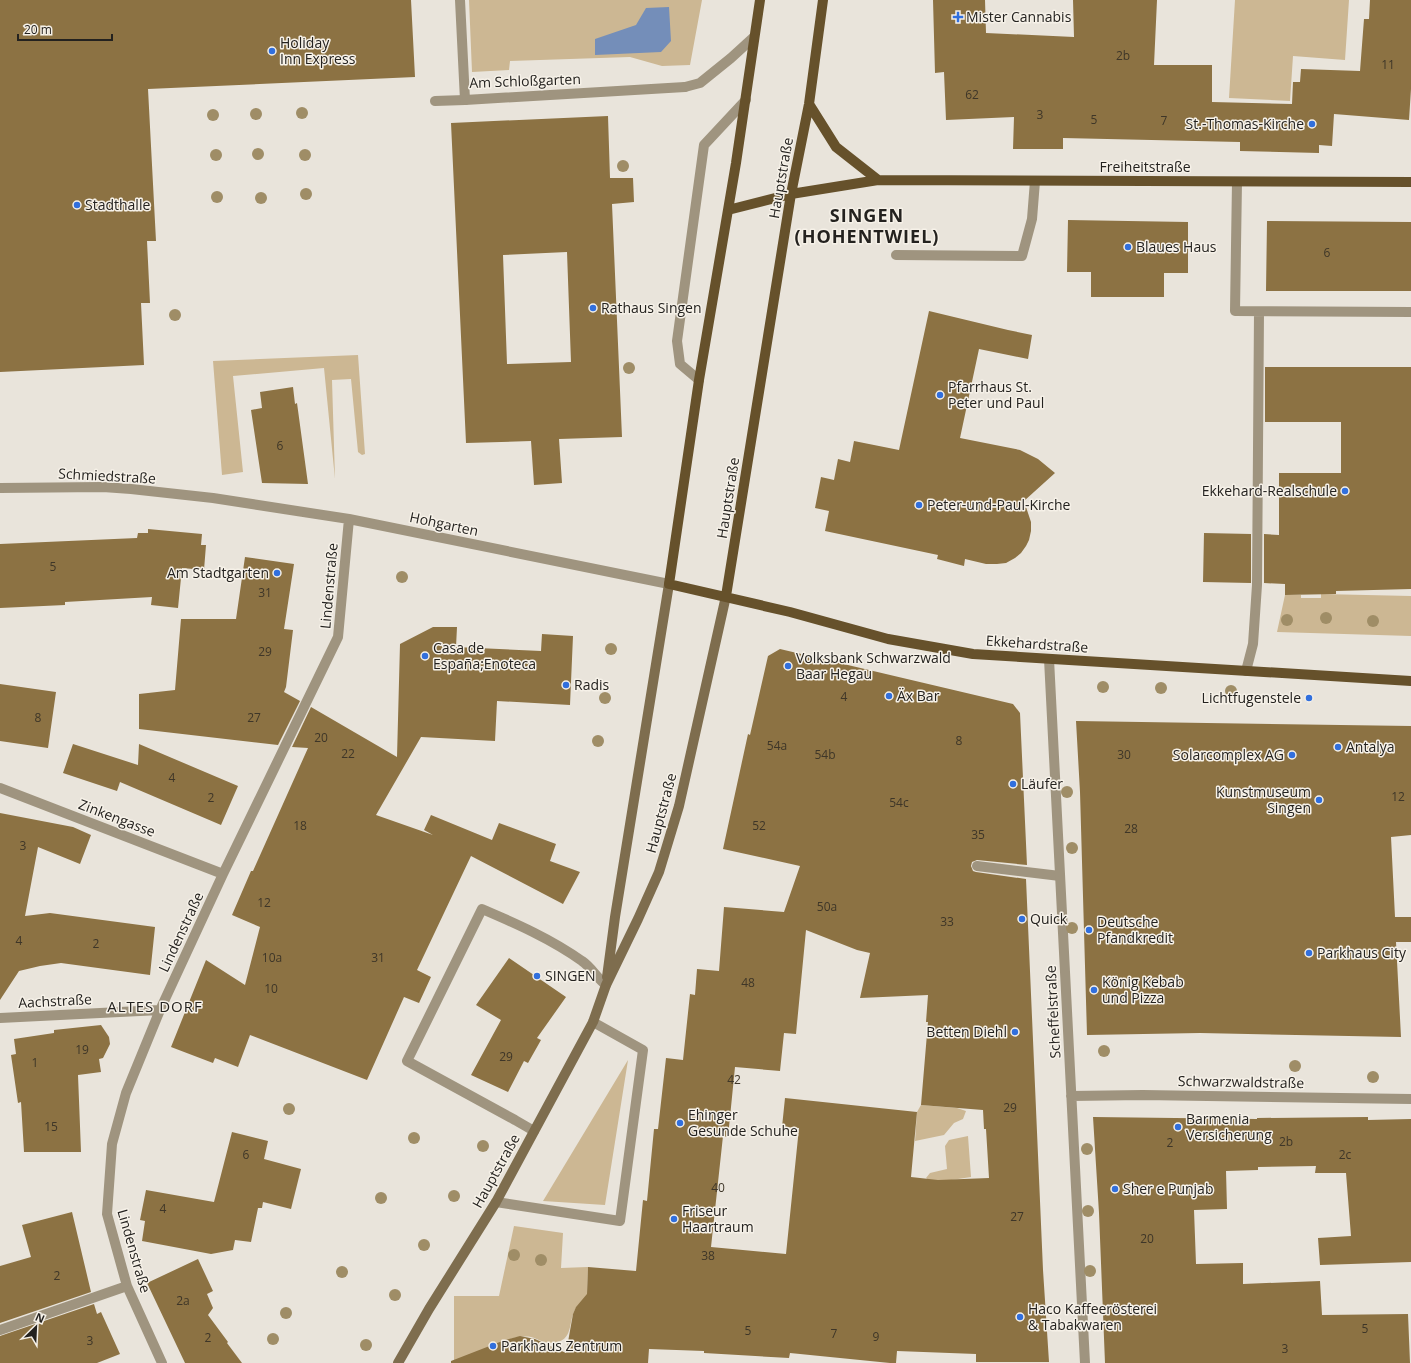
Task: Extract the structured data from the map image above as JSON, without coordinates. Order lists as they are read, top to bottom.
{
  "streets": {
    "main road": ["Freiheitstraße", "Hauptstraße", "Ekkehardstraße"],
    "street": [
      "Am Schloßgarten",
      "Schmiedstraße",
      "Hohgarten",
      "Lindenstraße",
      "Zinkengasse",
      "Aachstraße",
      "Scheffelstraße",
      "Schwarzwaldstraße"
    ]
  },
  "crossings": [
    ["Am Schloßgarten", "Hauptstraße"],
    ["Freiheitstraße", "Hauptstraße"],
    ["Hauptstraße", "Hohgarten"],
    ["Hauptstraße", "Ekkehardstraße"],
    ["Schmiedstraße", "Hohgarten"],
    ["Hohgarten", "Lindenstraße"],
    ["Hohgarten", "Ekkehardstraße"],
    ["Lindenstraße", "Zinkengasse"],
    ["Lindenstraße", "Aachstraße"],
    ["Ekkehardstraße", "Scheffelstraße"],
    ["Scheffelstraße", "Schwarzwaldstraße"]
  ],
  "districts": ["SINGEN (HOHENTWIEL)", "ALTES DORF"],
  "places": {
    "health": ["Mister Cannabis"],
    "other": [
      "Holiday Inn Express",
      "St.-Thomas-Kirche",
      "Stadthalle",
      "Blaues Haus",
      "Rathaus Singen",
      "Pfarrhaus St. Peter und Paul",
      "Ekkehard-Realschule",
      "Peter-und-Paul-Kirche",
      "Am Stadtgarten",
      "Casa de España;Enoteca",
      "Volksbank Schwarzwald Baar Hegau",
      "Radis",
      "Äx Bar",
      "Lichtfugenstele",
      "Antalya",
      "Solarcomplex AG",
      "Läufer",
      "Kunstmuseum Singen",
      "Quick",
      "Deutsche Pfandkredit",
      "Parkhaus City",
      "SINGEN",
      "König Kebab und Pizza",
      "Betten Diehl",
      "Ehinger Gesunde Schuhe",
      "Barmenia Versicherung",
      "Sher e Punjab",
      "Friseur Haartraum",
      "Haco Kaffeerösterei & Tabakwaren",
      "Parkhaus Zentrum"
    ]
  },
  "house_numbers": [
    "2b",
    "11",
    "62",
    "3",
    "5",
    "7",
    "6",
    "6",
    "5",
    "31",
    "29",
    "4",
    "8",
    "27",
    "20",
    "8",
    "54a",
    "22",
    "54b",
    "30",
    "4",
    "12",
    "2",
    "54c",
    "18",
    "52",
    "28",
    "35",
    "3",
    "12",
    "50a",
    "33",
    "4",
    "2",
    "10a",
    "31",
    "48",
    "10",
    "19",
    "29",
    "1",
    "42",
    "29",
    "15",
    "2b",
    "2",
    "6",
    "2c",
    "40",
    "4",
    "27",
    "20",
    "38",
    "2",
    "2a",
    "5",
    "5",
    "7",
    "9",
    "2",
    "3",
    "3"
  ],
  "scale_bar": "20 m",
  "north": "top right"
}
